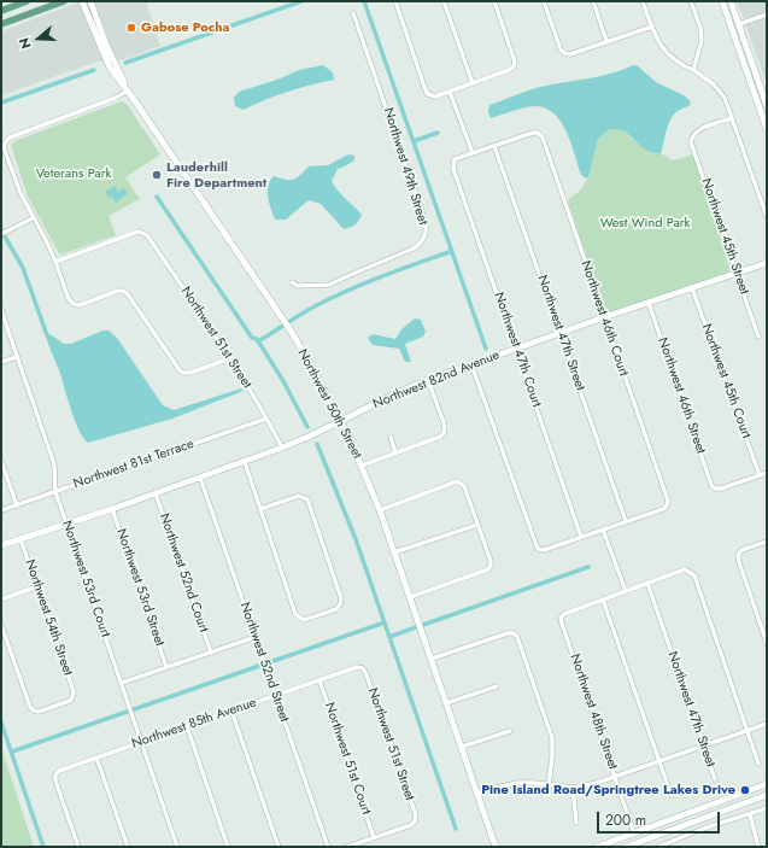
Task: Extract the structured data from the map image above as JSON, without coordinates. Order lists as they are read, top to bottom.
{
  "streets": {
    "street": [
      "Northwest 49th Street",
      "Northwest 45th Street",
      "Northwest 46th Court",
      "Northwest 47th Street",
      "Northwest 51st Street",
      "Northwest 47th Court",
      "Northwest 82nd Avenue",
      "Northwest 45th Court",
      "Northwest 46th Street",
      "Northwest 50th Street",
      "Northwest 81st Terrace",
      "Northwest 52nd Court",
      "Northwest 53rd Court",
      "Northwest 53rd Street",
      "Northwest 54th Street",
      "Northwest 52nd Street",
      "Northwest 48th Street",
      "Northwest 85th Avenue",
      "Northwest 51st Court"
    ]
  },
  "crossings": [
    ["Northwest 45th Street", "Northwest 82nd Avenue"],
    ["Northwest 46th Court", "Northwest 47th Street"],
    ["Northwest 46th Court", "Northwest 82nd Avenue"],
    ["Northwest 47th Street", "Northwest 82nd Avenue"],
    ["Northwest 51st Street", "Northwest 82nd Avenue"],
    ["Northwest 51st Street", "Northwest 81st Terrace"],
    ["Northwest 51st Street", "Northwest 85th Avenue"],
    ["Northwest 51st Street", "Northwest 51st Court"],
    ["Northwest 47th Court", "Northwest 82nd Avenue"],
    ["Northwest 82nd Avenue", "Northwest 45th Court"],
    ["Northwest 82nd Avenue", "Northwest 46th Street"],
    ["Northwest 82nd Avenue", "Northwest 50th Street"],
    ["Northwest 82nd Avenue", "Northwest 52nd Court"],
    ["Northwest 82nd Avenue", "Northwest 53rd Court"],
    ["Northwest 82nd Avenue", "Northwest 53rd Street"],
    ["Northwest 82nd Avenue", "Northwest 54th Street"],
    ["Northwest 82nd Avenue", "Northwest 52nd Street"],
    ["Northwest 45th Court", "Northwest 46th Street"],
    ["Northwest 81st Terrace", "Northwest 53rd Court"],
    ["Northwest 53rd Court", "Northwest 85th Avenue"],
    ["Northwest 52nd Street", "Northwest 85th Avenue"],
    ["Northwest 85th Avenue", "Northwest 51st Court"]
  ],
  "parks": ["Veterans Park", "West Wind Park"],
  "places": ["Gabose Pocha", "Lauderhill Fire Department", "Pine Island Road/Springtree Lakes Drive"],
  "scale_bar": "200 m",
  "north": "left"
}
